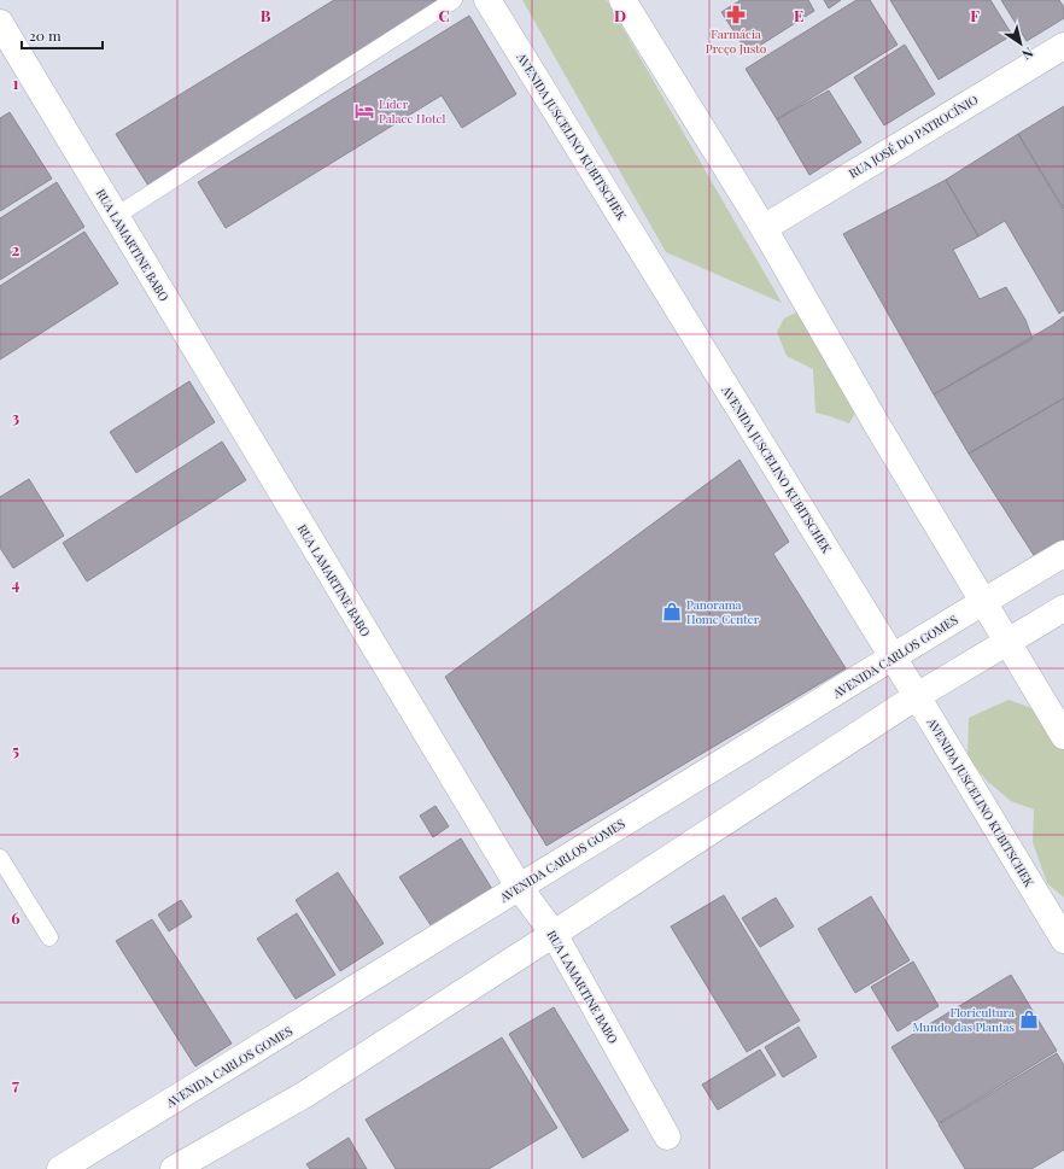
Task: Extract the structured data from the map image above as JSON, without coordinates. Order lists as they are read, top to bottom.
{
  "streets": {
    "street": [
      "AVENIDA JUSCELINO KUBITSCHEK",
      "RUA JOSÉ DO PATROCÍNIO",
      "RUA LAMARTINE BABO",
      "AVENIDA CARLOS GOMES"
    ]
  },
  "crossings": [
    ["AVENIDA JUSCELINO KUBITSCHEK", "AVENIDA CARLOS GOMES"],
    ["RUA LAMARTINE BABO", "AVENIDA CARLOS GOMES"]
  ],
  "places": {
    "pharmacy": ["Farmácia Preço Justo"],
    "hotel": ["Líder Palace Hotel"],
    "shop": ["Panorama Home Center", "Floricultura Mundo das Plantas"]
  },
  "scale_bar": "20 m",
  "north": "bottom right",
  "grid": {
    "columns": [
      "B",
      "C",
      "D",
      "E",
      "F"
    ],
    "rows": [
      "1",
      "2",
      "3",
      "4",
      "5",
      "6",
      "7"
    ]
  }
}
